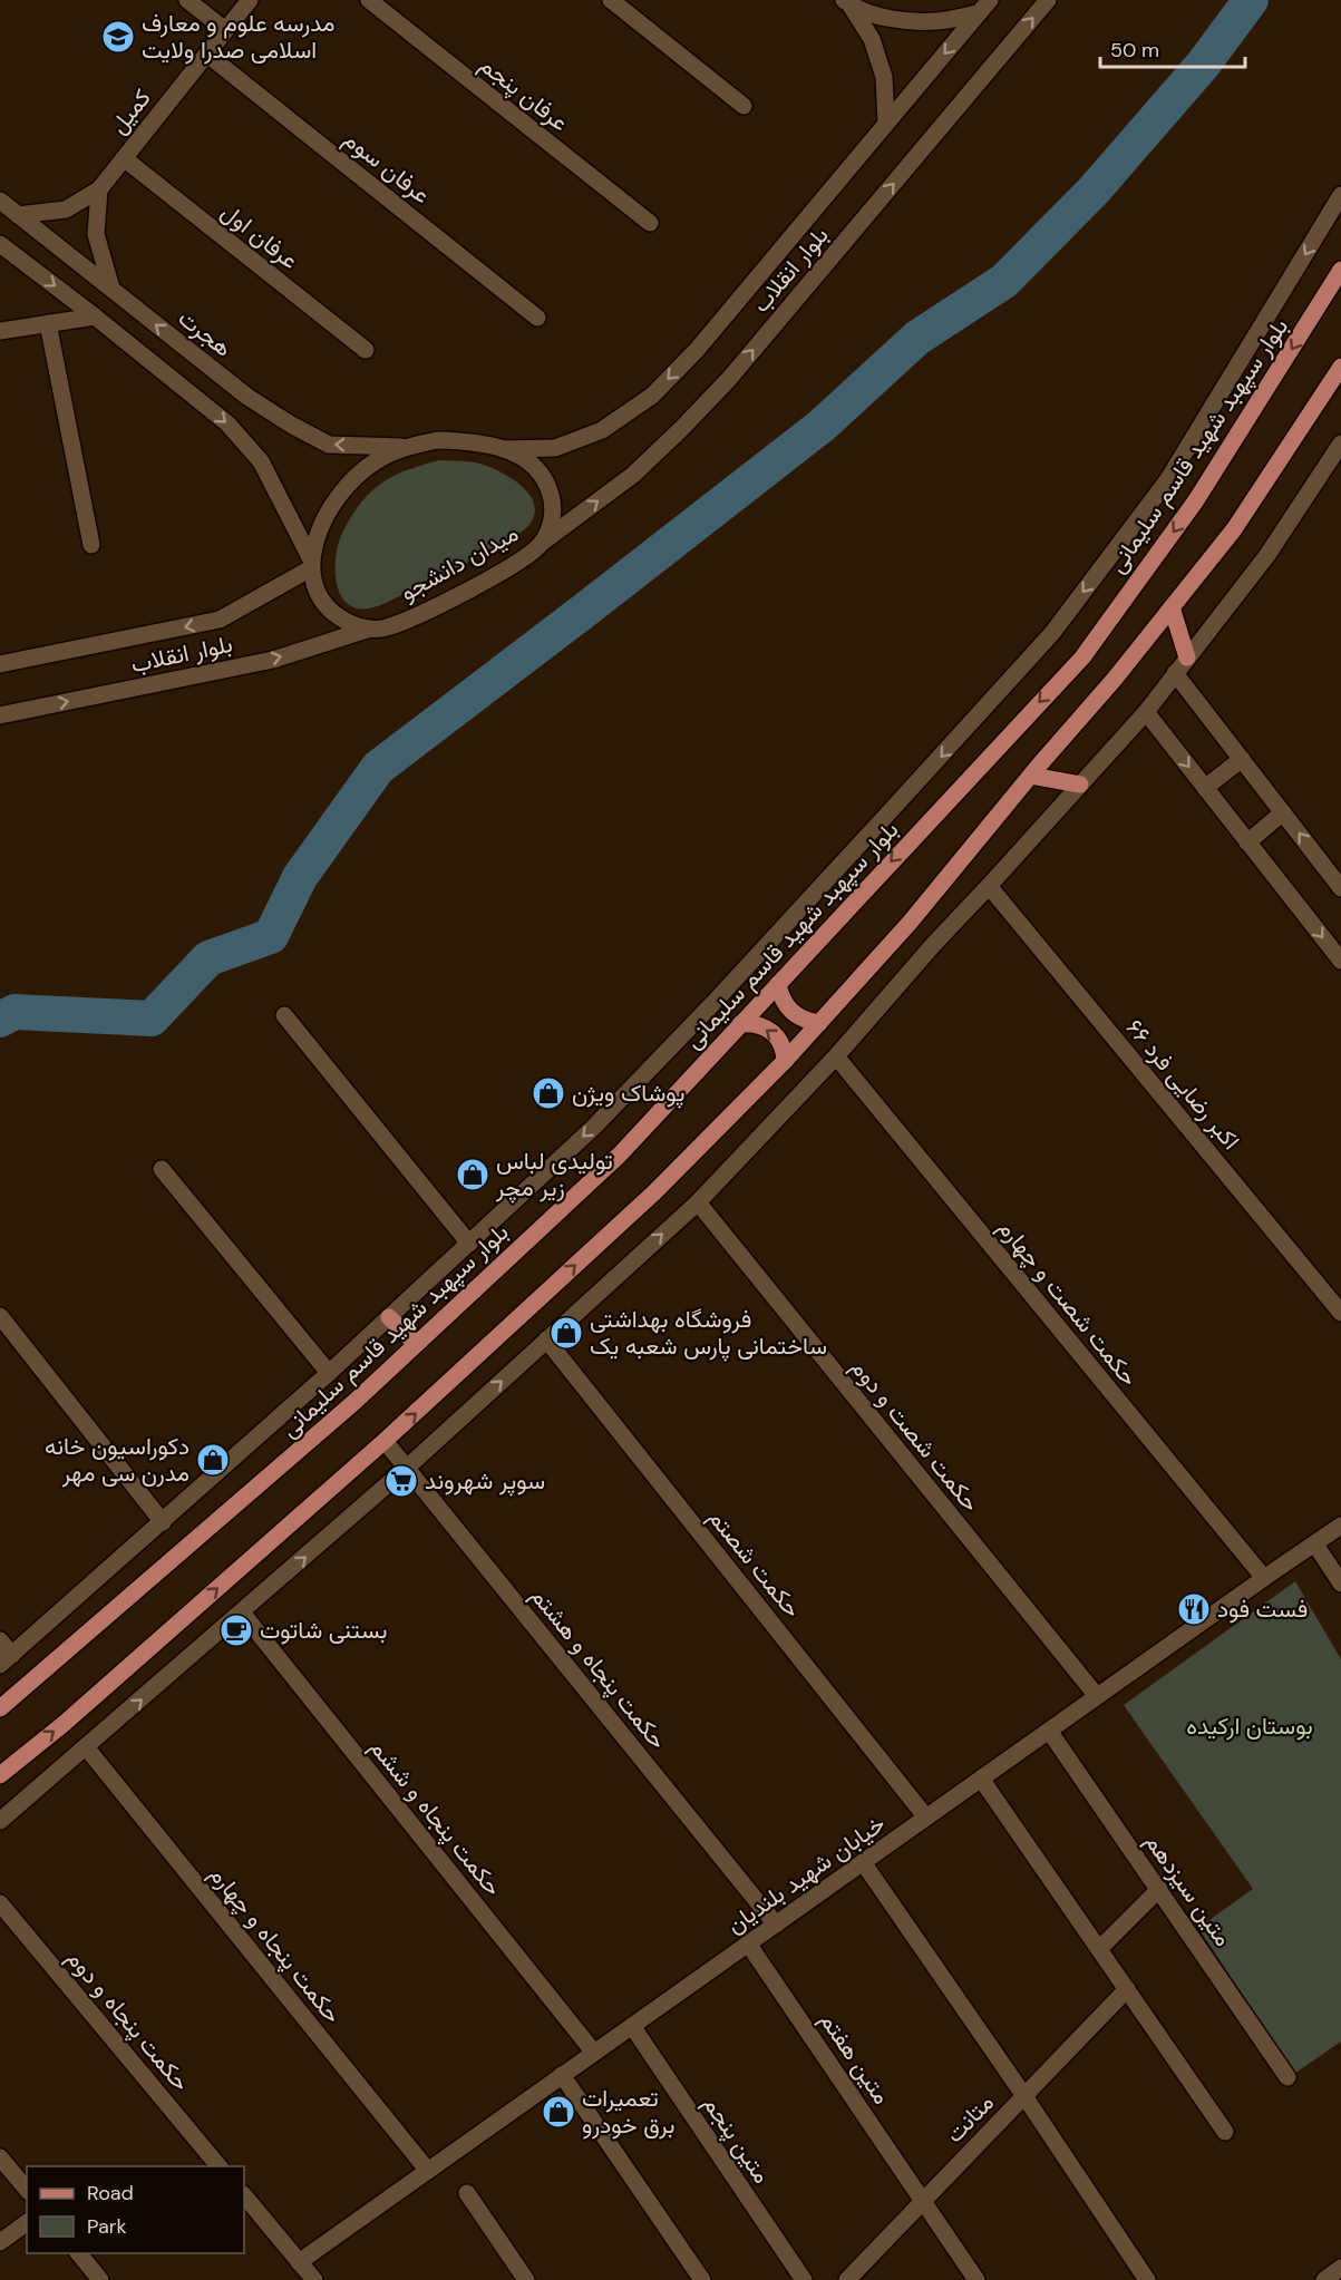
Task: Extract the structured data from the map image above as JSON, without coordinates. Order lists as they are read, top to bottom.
{
  "streets": {
    "main road": ["بلوار سپهبد شهید قاسم سلیمانی"],
    "street": [
      "عرفان پنجم",
      "کمیل",
      "عرفان سوم",
      "عرفان اول",
      "بلوار انقلاب",
      "هجرت",
      "میدان دانشجو",
      "۶۶ اکبر رضایی فرد",
      "حکمت شصت و چهارم",
      "حکمت شصت و دوم",
      "حکمت شصتم",
      "حکمت پنجاه و هشتم",
      "حکمت پنجاه و ششم",
      "خیابان شهید بلندیان",
      "متین سیزدهم",
      "حکمت پنجاه و چهارم",
      "حکمت پنجاه و دوم",
      "متین هفتم",
      "متانت",
      "متین پنجم"
    ]
  },
  "crossings": [
    ["کمیل", "عرفان سوم"],
    ["کمیل", "عرفان اول"],
    ["بلوار انقلاب", "هجرت"],
    ["بلوار انقلاب", "میدان دانشجو"],
    ["هجرت", "میدان دانشجو"],
    ["حکمت شصت و چهارم", "خیابان شهید بلندیان"],
    ["حکمت شصت و دوم", "خیابان شهید بلندیان"],
    ["حکمت شصتم", "خیابان شهید بلندیان"],
    ["حکمت پنجاه و هشتم", "خیابان شهید بلندیان"],
    ["حکمت پنجاه و ششم", "خیابان شهید بلندیان"],
    ["خیابان شهید بلندیان", "متین سیزدهم"],
    ["خیابان شهید بلندیان", "حکمت پنجاه و چهارم"],
    ["خیابان شهید بلندیان", "متین هفتم"],
    ["خیابان شهید بلندیان", "متین پنجم"],
    ["متین هفتم", "متانت"]
  ],
  "parks": ["بوستان ارکیده"],
  "places": {
    "school or university": ["مدرسه علوم و معارف اسلامی صدرا ولایت"],
    "shop": [
      "پوشاک ویژن",
      "تولیدی لباس زیر مچر",
      "فروشگاه بهداشتی ساختمانی پارس شعبه یک",
      "دکوراسیون خانه مدرن سی مهر",
      "تعمیرات برق خودرو"
    ],
    "supermarket": ["سوپر شهروند"],
    "restaurant": ["فست فود"],
    "cafe": ["بستنی شاتوت"]
  },
  "legend": ["Road", "Park"],
  "scale_bar": "50 m"
}
